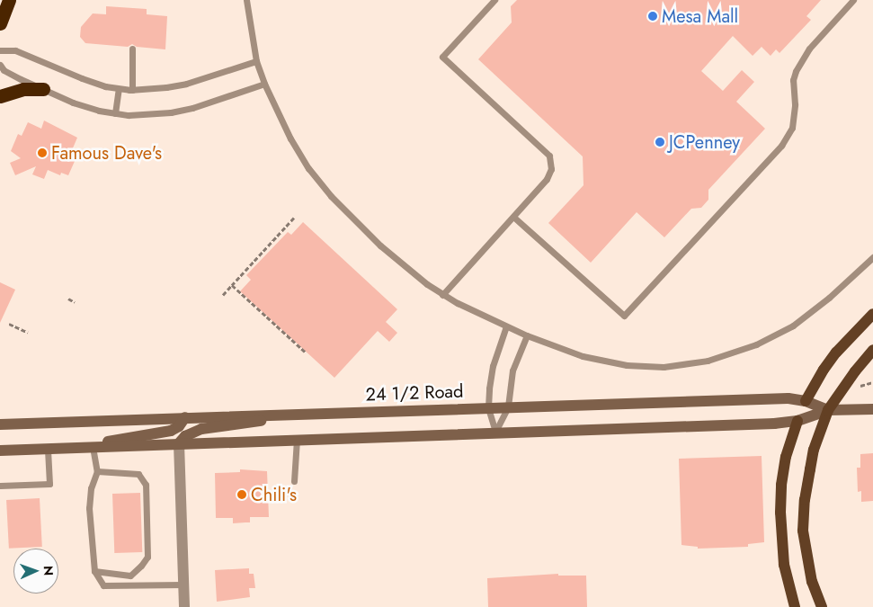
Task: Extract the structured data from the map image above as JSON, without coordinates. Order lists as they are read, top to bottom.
{
  "streets": {
    "main road": ["24 1/2 Road"]
  },
  "places": [
    "Mesa Mall",
    "JCPenney",
    "Famous Dave's",
    "Chili's"
  ],
  "north": "right"
}
